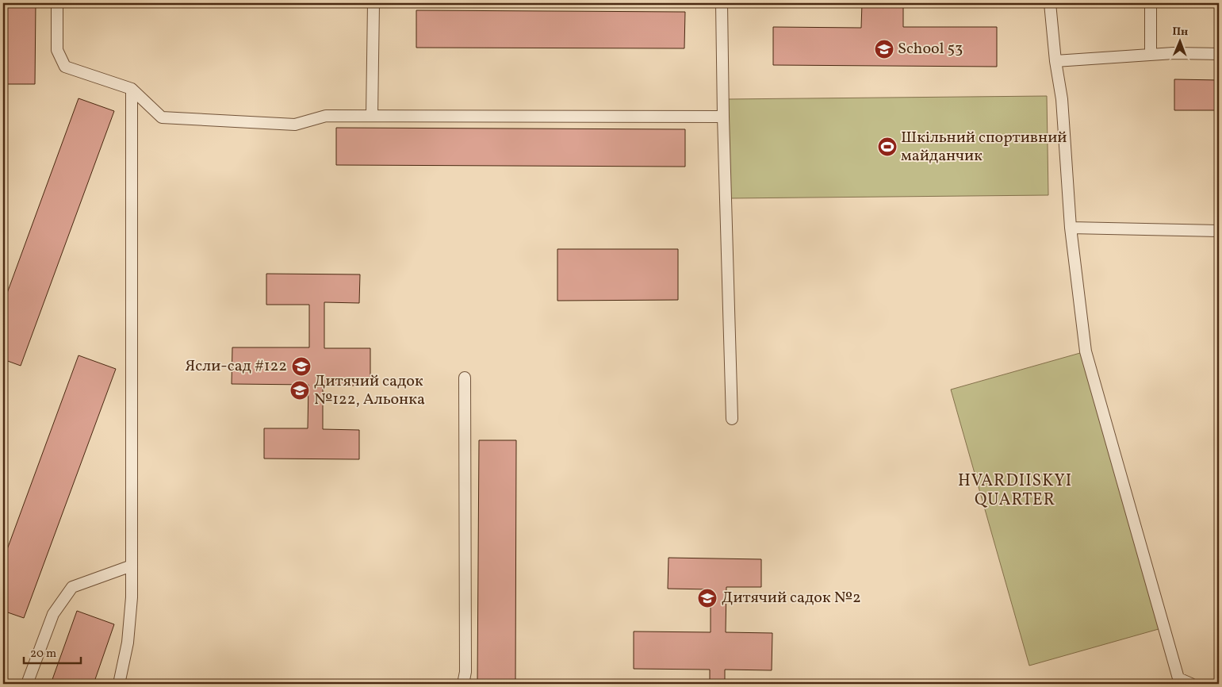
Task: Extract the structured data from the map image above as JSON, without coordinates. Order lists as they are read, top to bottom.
{
  "districts": ["HVARDIISKYI QUARTER"],
  "places": {
    "school or university": [
      "School 53",
      "Ясли-сад #122",
      "Дитячий садок №122, Альонка",
      "Дитячий садок №2"
    ],
    "sports": ["Шкільний спортивний майданчик"]
  },
  "scale_bar": "20 m",
  "north": "top"
}
